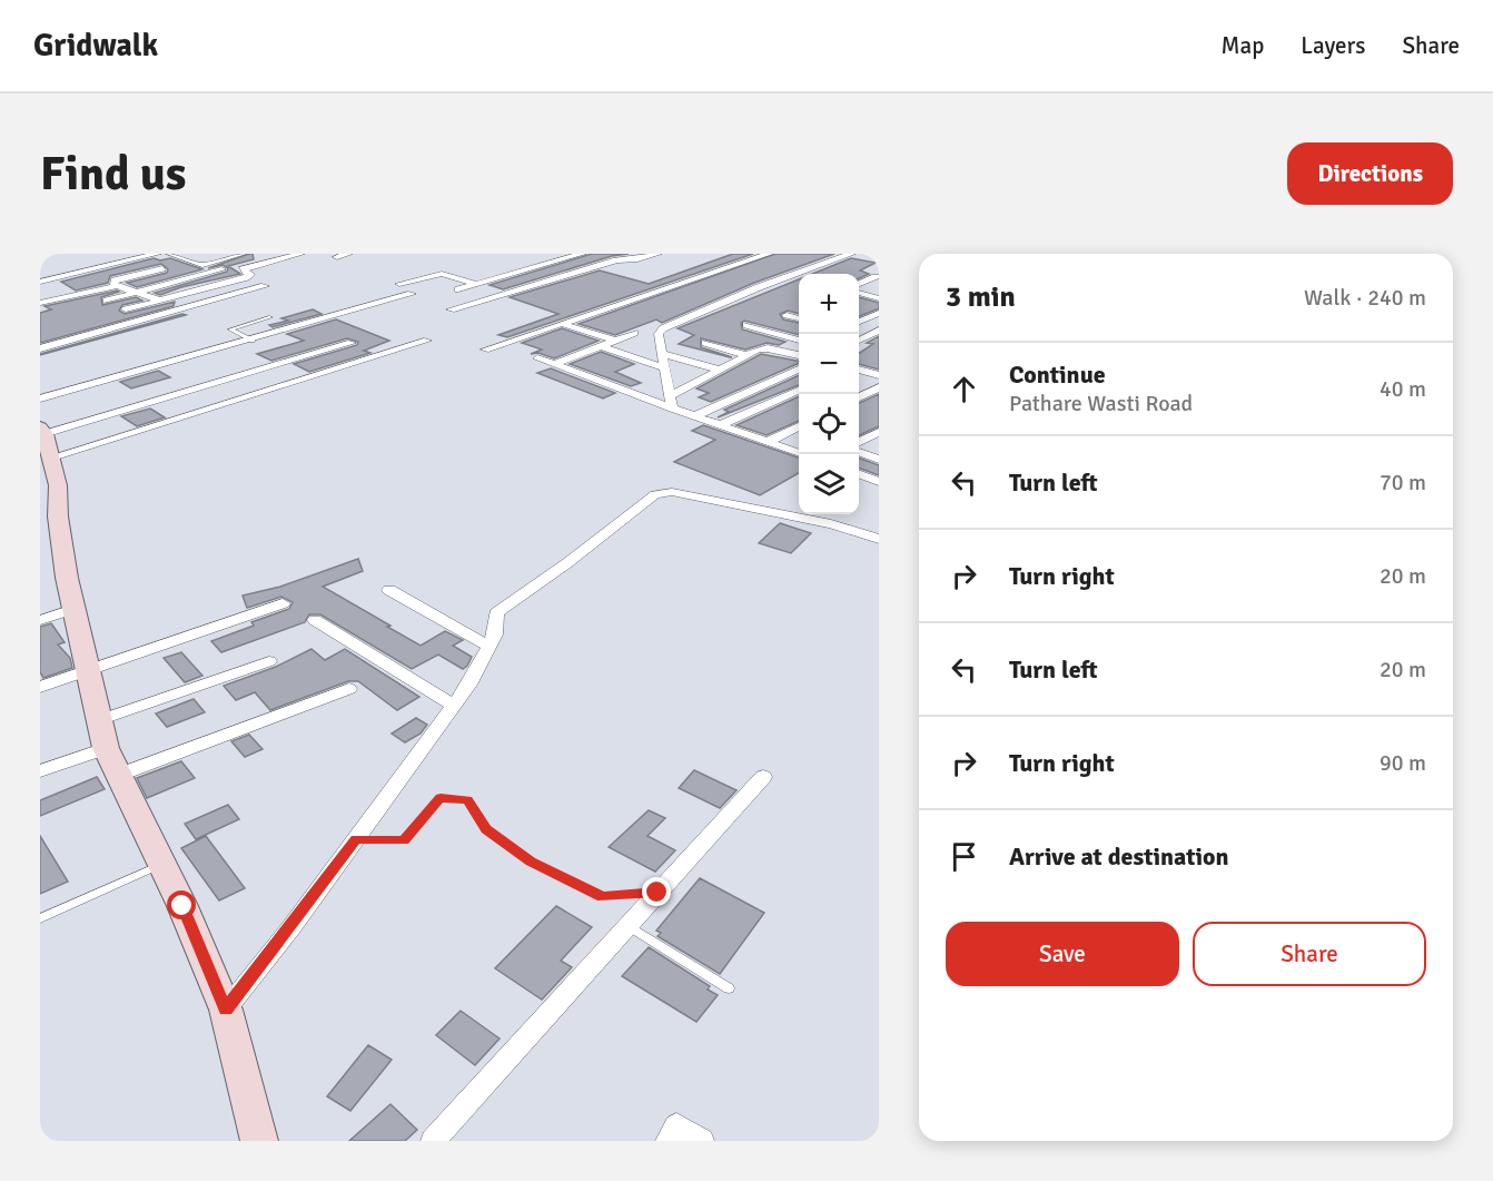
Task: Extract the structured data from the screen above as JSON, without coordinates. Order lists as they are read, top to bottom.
{
  "page": {
    "header": "Gridwalk",
    "nav": ["Map", "Layers", "Share"],
    "buttons": [
      "Directions",
      ["Save", "Share"]
    ],
    "title": "Find us",
    "heading": ["3 min", "Walk · 240 m"],
    "map_buttons": ["+", "−"],
    "list": [
      ["Continue", "Pathare Wasti Road", "40 m"],
      ["Turn left", "70 m"],
      ["Turn right", "20 m"],
      ["Turn left", "20 m"],
      ["Turn right", "90 m"],
      "Arrive at destination"
    ]
  }
}
